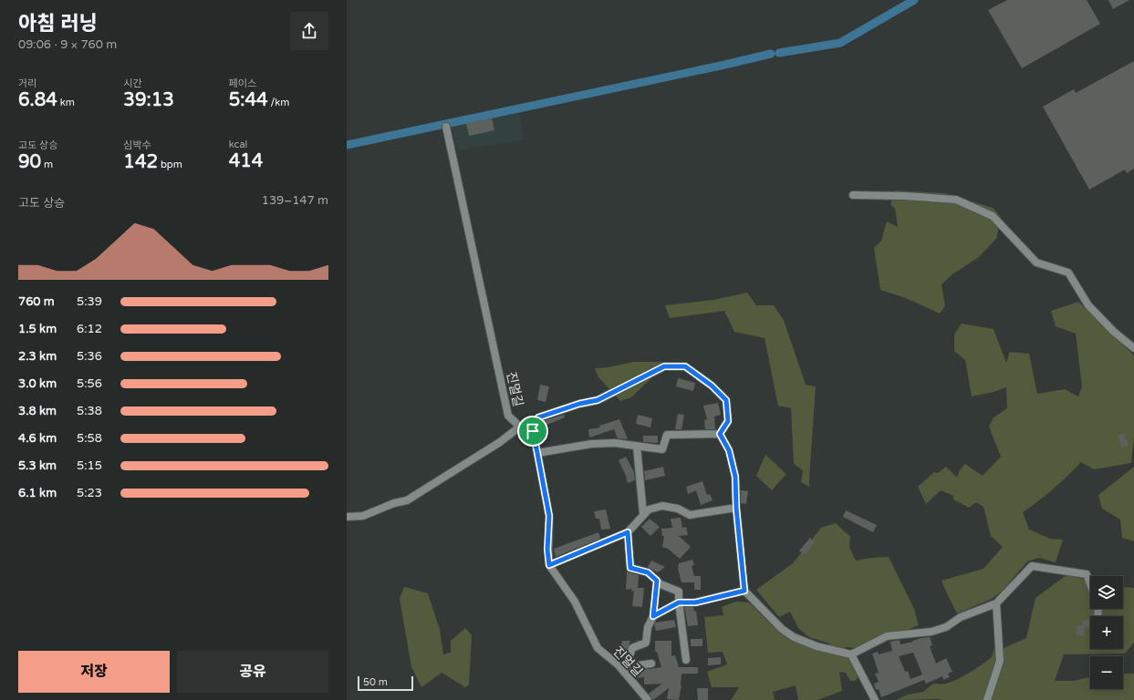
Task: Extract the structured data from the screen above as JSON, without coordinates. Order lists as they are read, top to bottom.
{
  "streets": {
    "street": ["진멀길"]
  },
  "scale_bar": "50 m",
  "page": {
    "heading": ["아침 러닝", "09:06 · 9 × 760 m"],
    "stats": [
      ["거리", "6.84 km"],
      ["시간", "39:13"],
      ["페이스", "5:44 /km"],
      ["고도 상승", "90 m"],
      ["심박수", "142 bpm"],
      ["kcal", "414"]
    ],
    "chart": ["고도 상승", "139–147 m"],
    "list": [
      {
        "name": "760 m",
        "note": "5:39"
      },
      {
        "name": "1.5 km",
        "note": "6:12"
      },
      {
        "name": "2.3 km",
        "note": "5:36"
      },
      {
        "name": "3.0 km",
        "note": "5:56"
      },
      {
        "name": "3.8 km",
        "note": "5:38"
      },
      {
        "name": "4.6 km",
        "note": "5:58"
      },
      {
        "name": "5.3 km",
        "note": "5:15"
      },
      {
        "name": "6.1 km",
        "note": "5:23"
      }
    ],
    "map_buttons": ["+", "−"],
    "buttons": ["저장", "공유"],
    "scale": "50 m"
  }
}
